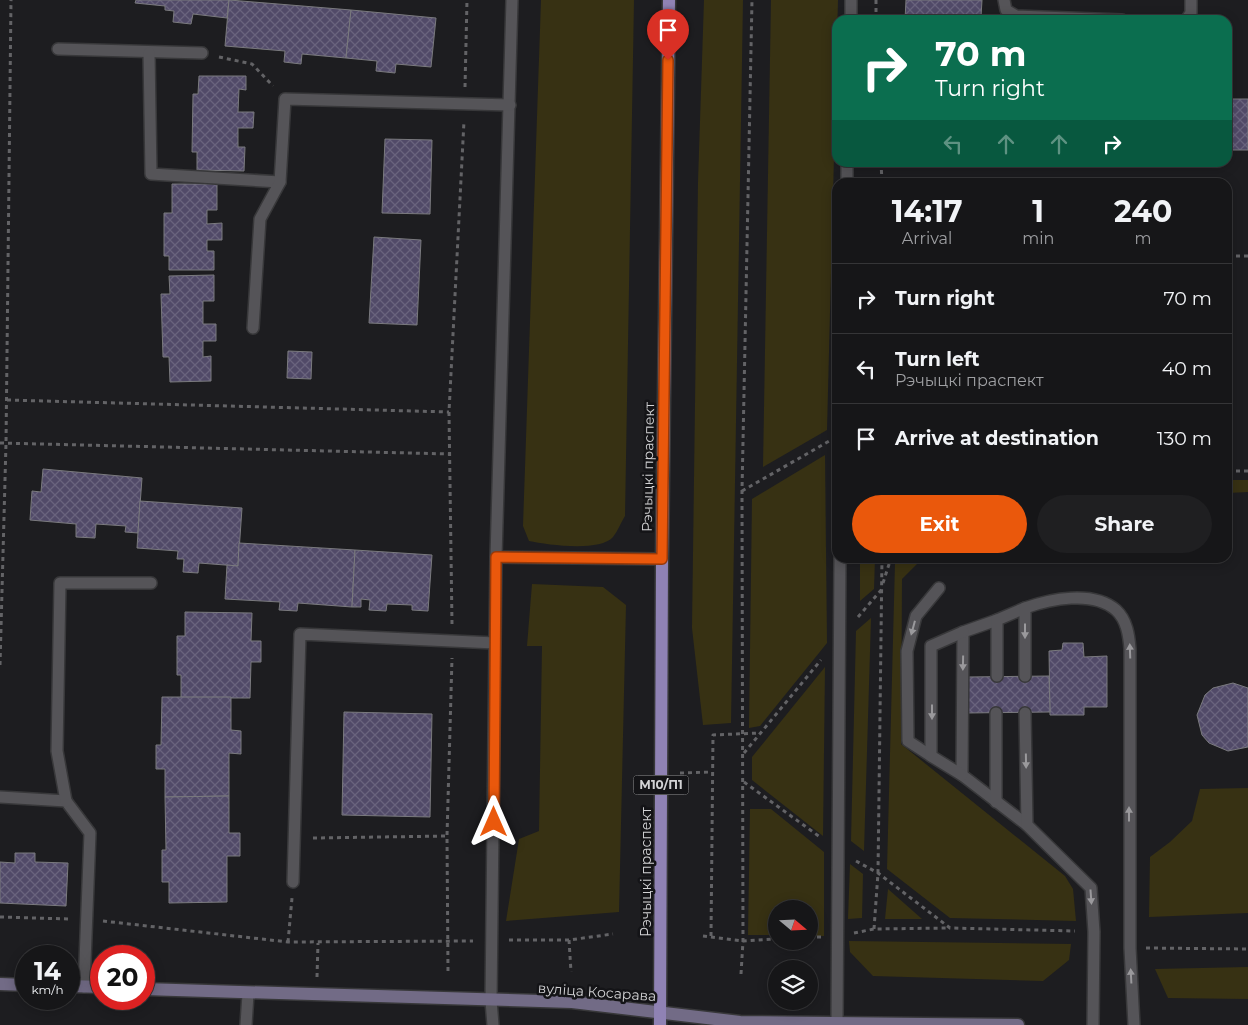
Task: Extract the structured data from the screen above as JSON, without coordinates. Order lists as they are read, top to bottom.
{
  "streets": {
    "main road": ["Рэчыцкі праспект", "М10/П1", "вуліца Косарава"]
  },
  "crossings": [
    ["Рэчыцкі праспект", "вуліца Косарава"]
  ],
  "north": "right",
  "page": {
    "turn": ["70 m", "Turn right"],
    "eta": [
      "14:17",
      "Arrival",
      "1",
      "min",
      "240",
      "m"
    ],
    "list": [
      {
        "name": "Turn right",
        "value": "70 m"
      },
      {
        "name": "Turn left",
        "note": "Рэчыцкі праспект",
        "value": "40 m"
      },
      {
        "name": "Arrive at destination",
        "value": "130 m"
      }
    ],
    "buttons": ["Exit", "Share"],
    "speed": "14 km/h",
    "limit": "20"
  }
}
